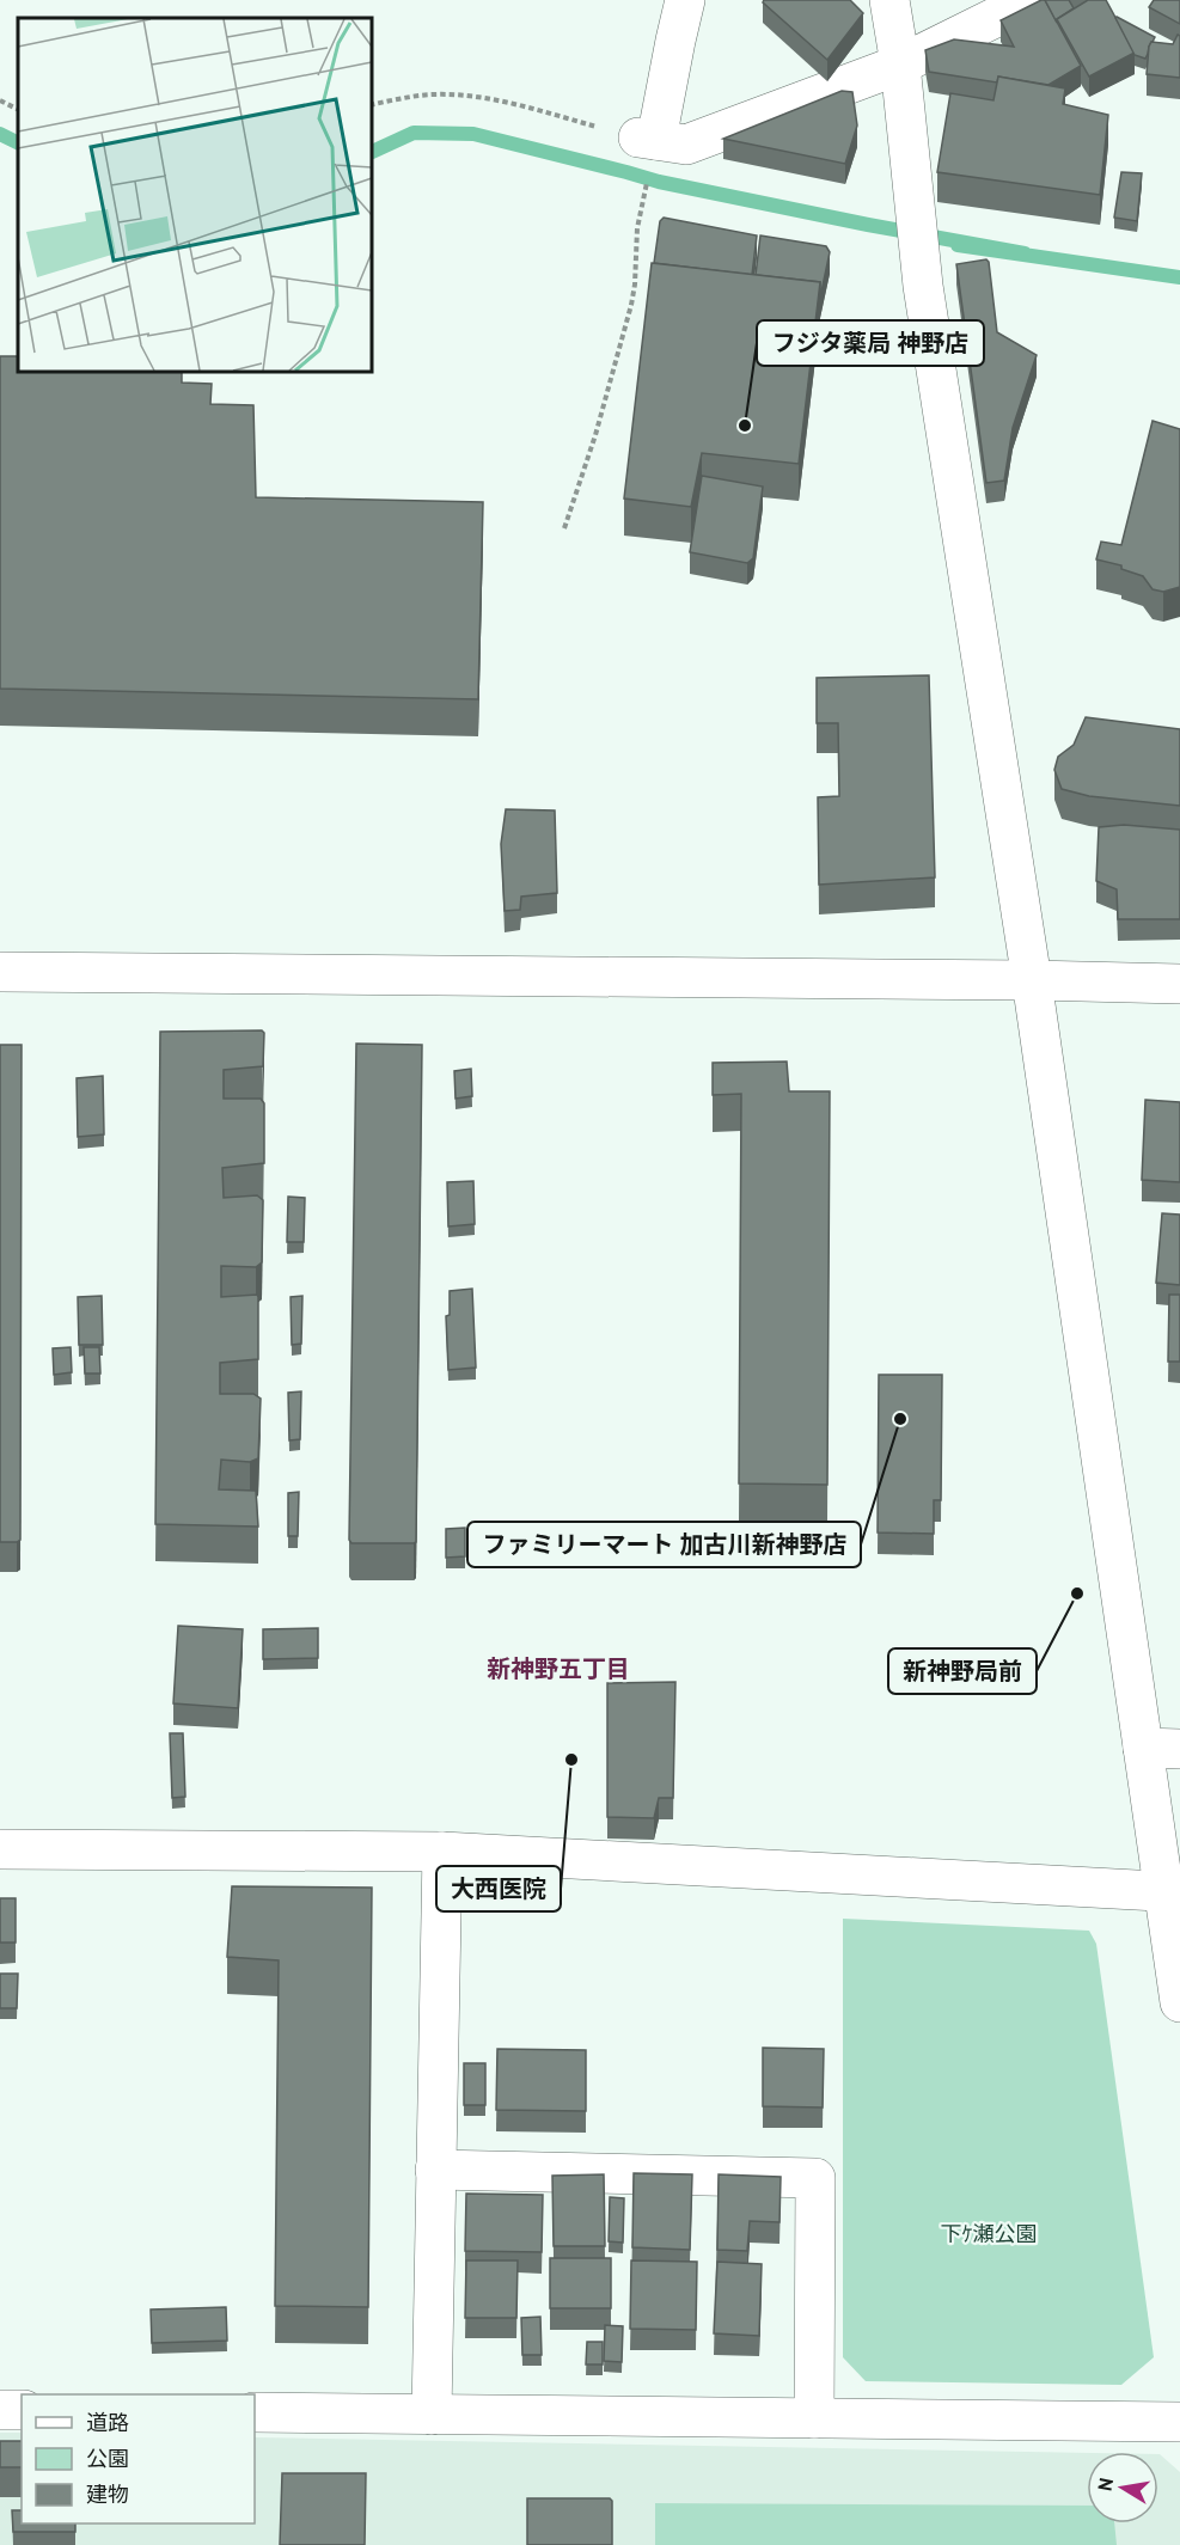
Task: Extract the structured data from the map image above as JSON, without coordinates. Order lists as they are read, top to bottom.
{
  "districts": ["新神野五丁目"],
  "parks": ["下ｹ瀬公園"],
  "places": [
    "フジタ薬局 神野店",
    "ファミリーマート 加古川新神野店",
    "新神野局前",
    "大西医院"
  ],
  "legend": ["道路", "公園", "建物"],
  "north": "left"
}
